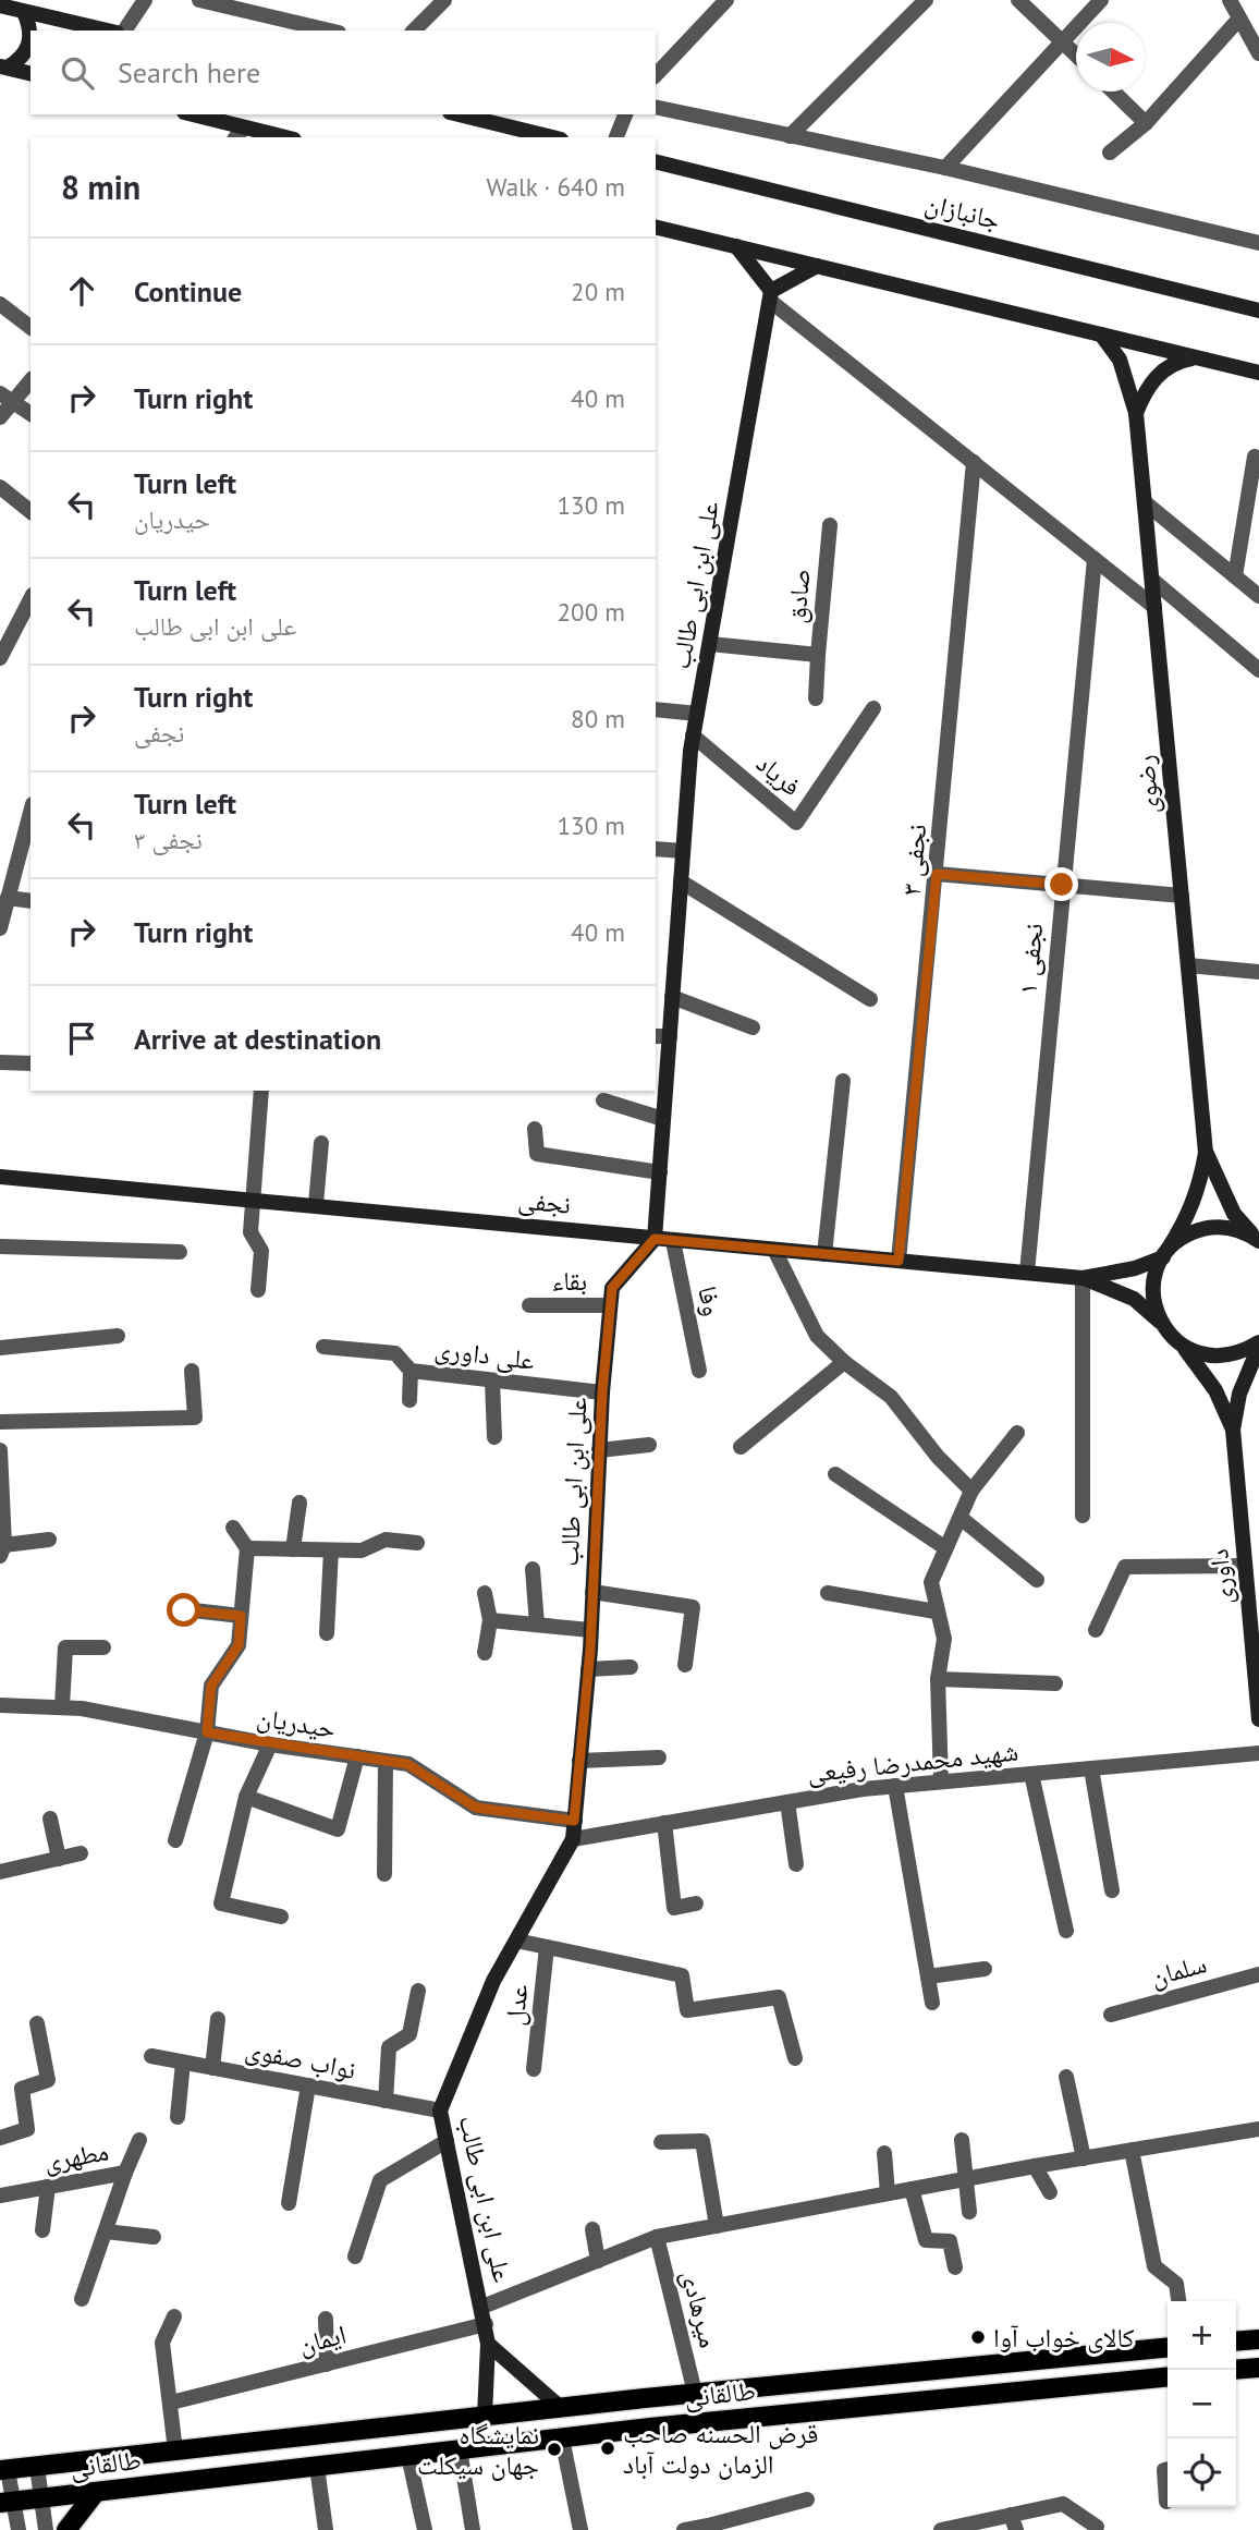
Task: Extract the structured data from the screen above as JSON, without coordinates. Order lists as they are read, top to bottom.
{
  "streets": {
    "main road": ["طالقانی"],
    "street": [
      "جانبازان",
      "علی ابن ابی طالب",
      "صادق",
      "فریاد",
      "رضوی",
      "نجفی ۳",
      "نجفی ۱",
      "نجفی",
      "بقاء",
      "وفا",
      "علی داوری",
      "داوری",
      "حیدریان",
      "شهید محمدرضا رفیعی",
      "سلمان",
      "عدل",
      "نواب صفوی",
      "مطهری",
      "میرهادی",
      "ایمان"
    ]
  },
  "crossings": [
    ["علی ابن ابی طالب", "صادق"],
    ["علی ابن ابی طالب", "فریاد"],
    ["علی ابن ابی طالب", "نجفی"],
    ["علی ابن ابی طالب", "بقاء"],
    ["علی ابن ابی طالب", "علی داوری"],
    ["علی ابن ابی طالب", "حیدریان"],
    ["علی ابن ابی طالب", "شهید محمدرضا رفیعی"],
    ["علی ابن ابی طالب", "نواب صفوی"],
    ["علی ابن ابی طالب", "ایمان"],
    ["علی ابن ابی طالب", "طالقانی"],
    ["نجفی ۳", "نجفی"],
    ["نجفی ۱", "نجفی"],
    ["نجفی", "وفا"],
    ["میرهادی", "طالقانی"]
  ],
  "places": ["کالای خواب آوا", "قرض الحسنه صاحب الزمان دولت آباد", "نمایشگاه جهان سیکلت"],
  "north": "right",
  "page": {
    "search": "Search here",
    "heading": ["8 min", "Walk · 640 m"],
    "list": [
      ["Continue", "20 m"],
      ["Turn right", "40 m"],
      ["Turn left", "حیدریان", "130 m"],
      ["Turn left", "علی ابن ابی طالب", "200 m"],
      ["Turn right", "نجفی", "80 m"],
      ["Turn left", "نجفی ۳", "130 m"],
      ["Turn right", "40 m"],
      "Arrive at destination"
    ],
    "map_buttons": ["+", "−"]
  }
}
